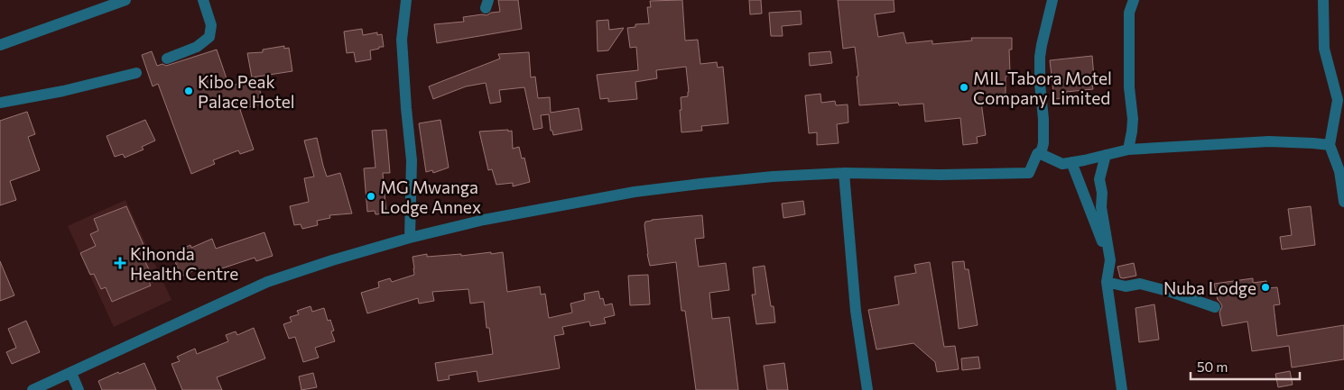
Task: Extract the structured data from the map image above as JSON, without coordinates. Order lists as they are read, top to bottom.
{
  "places": {
    "other": [
      "MIL Tabora Motel Company Limited",
      "Kibo Peak Palace Hotel",
      "MG Mwanga Lodge Annex",
      "Nuba Lodge"
    ],
    "health": ["Kihonda Health Centre"]
  },
  "scale_bar": "50 m"
}
